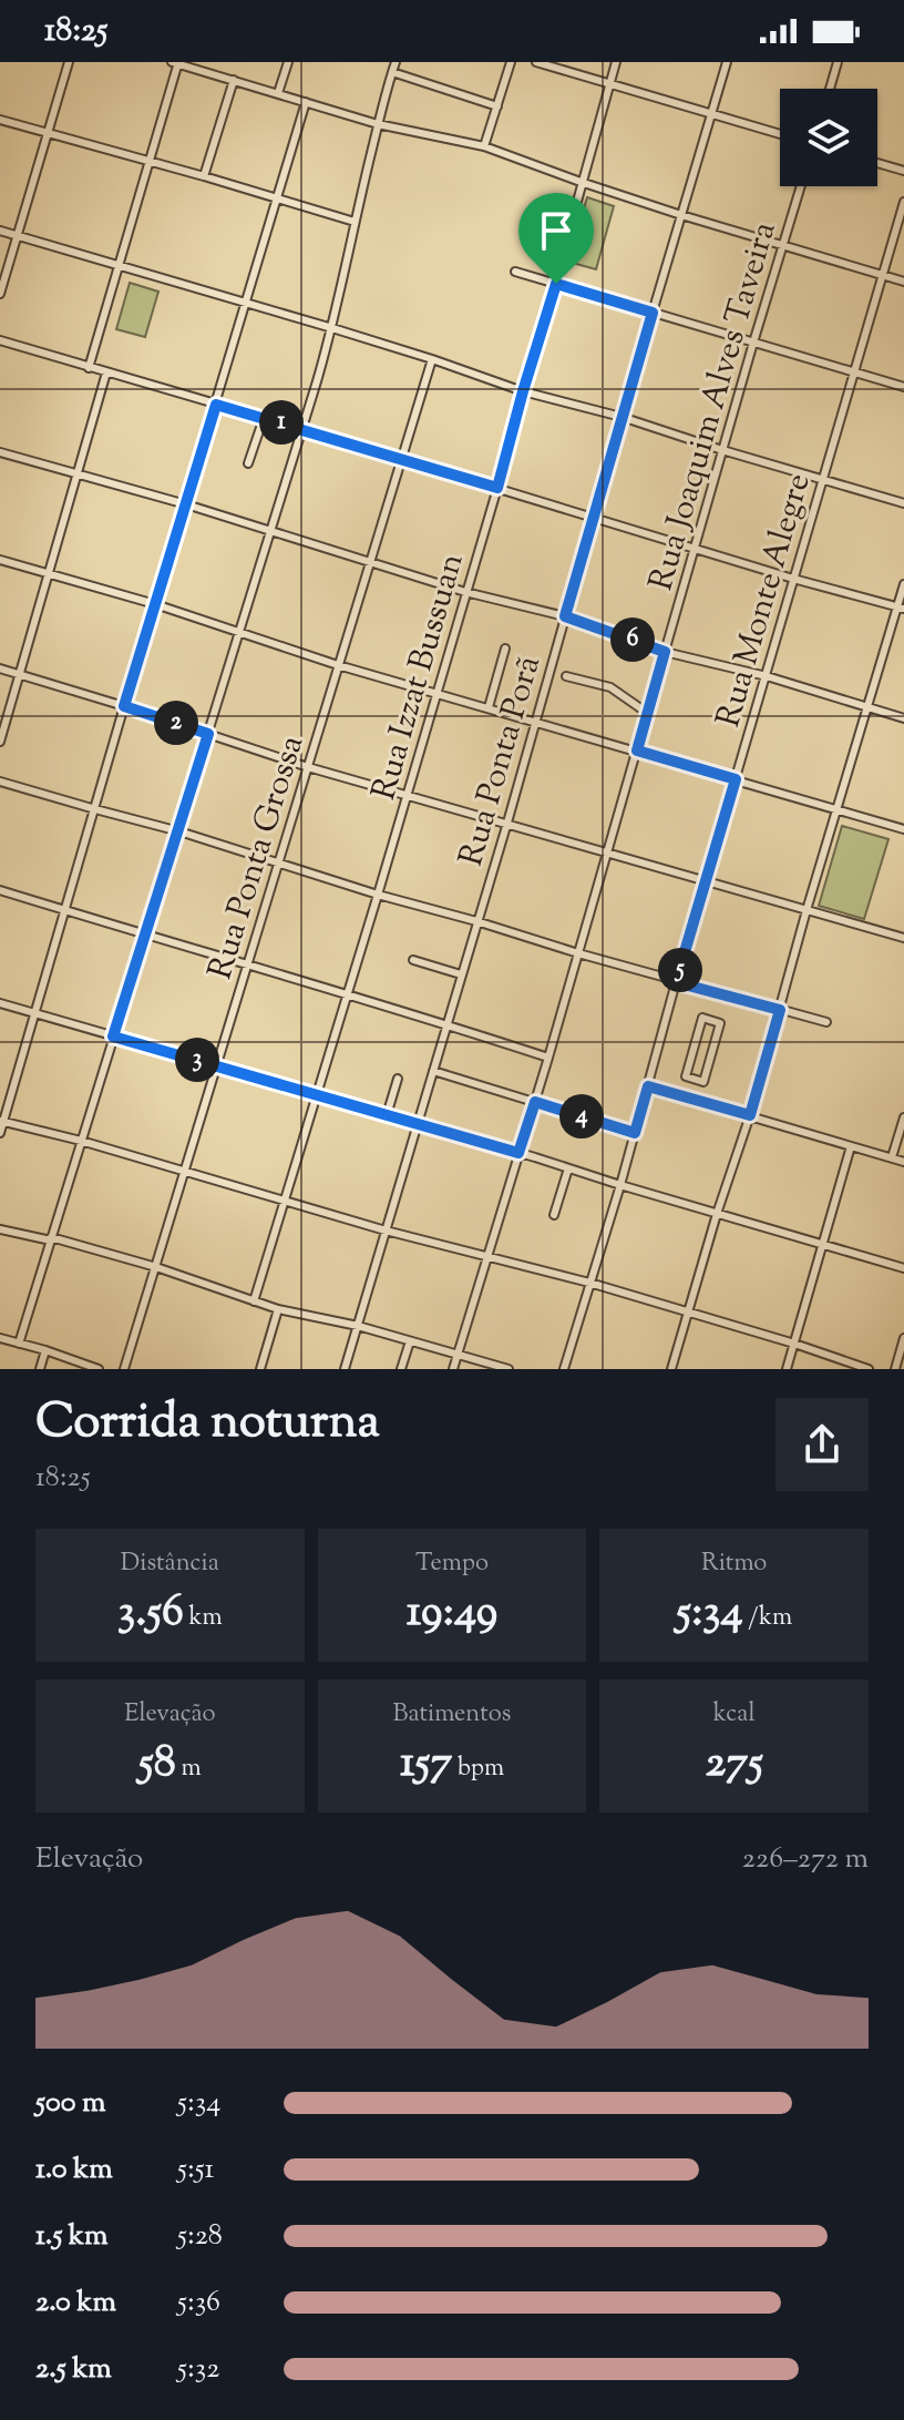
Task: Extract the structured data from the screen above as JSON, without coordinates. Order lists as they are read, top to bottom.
{
  "streets": {
    "street": [
      "Rua Joaquim Alves Taveira",
      "Rua Monte Alegre",
      "Rua Izzat Bussuan",
      "Rua Ponta Porã",
      "Rua Ponta Grossa"
    ]
  },
  "page": {
    "status": "18:25",
    "pins": [
      "1",
      "6",
      "2",
      "5",
      "3",
      "4"
    ],
    "heading": ["Corrida noturna", "18:25"],
    "stats": [
      ["Distância", "3.56 km"],
      ["Tempo", "19:49"],
      ["Ritmo", "5:34 /km"],
      ["Elevação", "58 m"],
      ["Batimentos", "157 bpm"],
      ["kcal", "275"]
    ],
    "chart": ["Elevação", "226–272 m"],
    "list": [
      {
        "name": "500 m",
        "note": "5:34"
      },
      {
        "name": "1.0 km",
        "note": "5:51"
      },
      {
        "name": "1.5 km",
        "note": "5:28"
      },
      {
        "name": "2.0 km",
        "note": "5:36"
      },
      {
        "name": "2.5 km",
        "note": "5:32"
      }
    ]
  }
}
